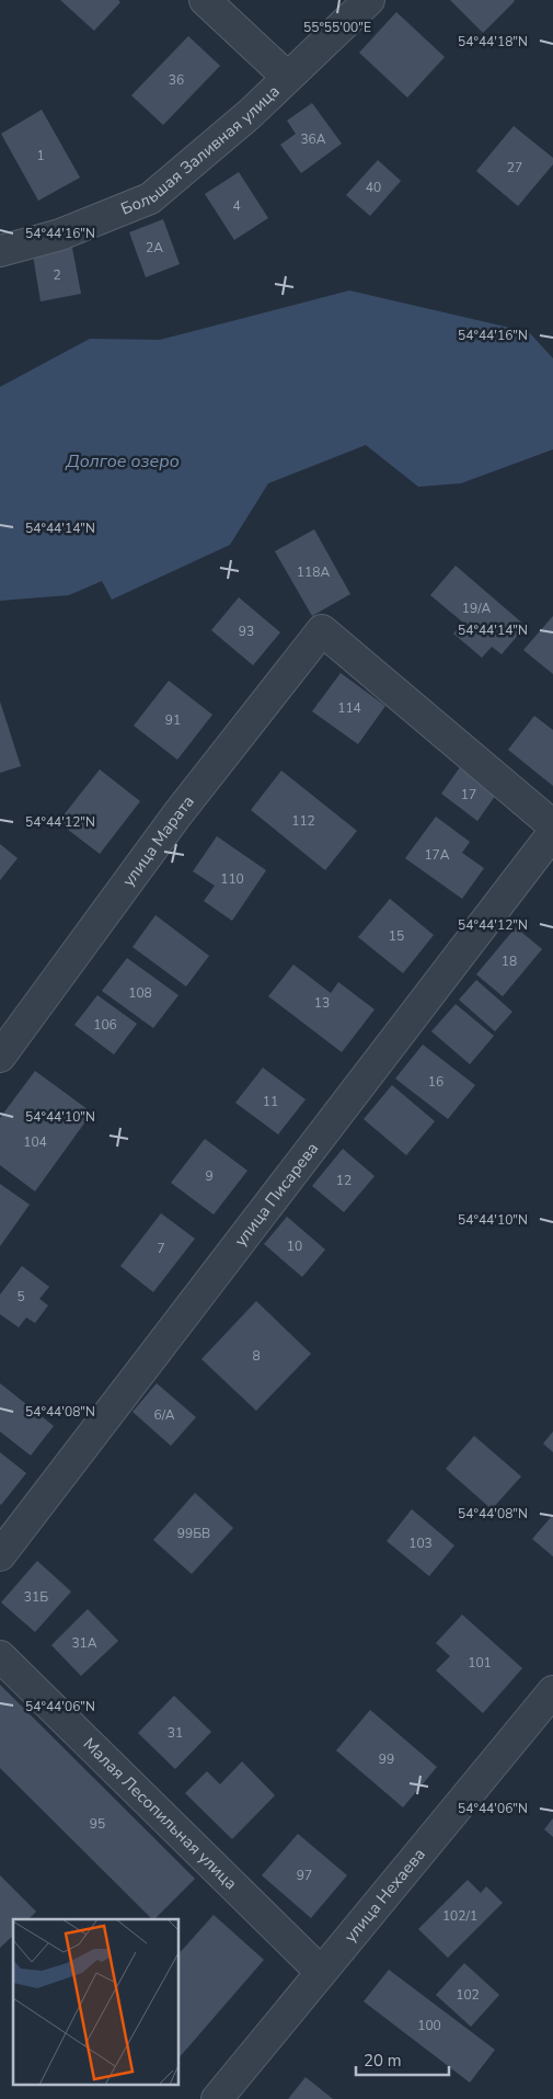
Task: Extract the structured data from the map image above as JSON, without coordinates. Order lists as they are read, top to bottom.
{
  "streets": {
    "street": [
      "Большая Заливная улица",
      "улица Марата",
      "улица Писарева",
      "Малая Лесопильная улица",
      "улица Нехаева"
    ]
  },
  "crossings": [
    ["Малая Лесопильная улица", "улица Нехаева"]
  ],
  "water": ["Долгое озеро"],
  "house_numbers": [
    "36",
    "36А",
    "1",
    "27",
    "40",
    "4",
    "2А",
    "2",
    "118А",
    "19/А",
    "93",
    "114",
    "91",
    "17",
    "112",
    "17А",
    "110",
    "15",
    "18",
    "108",
    "13",
    "106",
    "16",
    "11",
    "104",
    "9",
    "12",
    "10",
    "7",
    "5",
    "8",
    "6/А",
    "99БВ",
    "103",
    "31Б",
    "31А",
    "101",
    "31",
    "99",
    "95",
    "97",
    "102/1",
    "102",
    "100"
  ],
  "scale_bar": "20 m",
  "coordinates": [
    "55°55'00\"E",
    "54°44'18\"N",
    "54°44'16\"N",
    "54°44'14\"N",
    "54°44'12\"N",
    "54°44'10\"N",
    "54°44'08\"N",
    "54°44'06\"N"
  ]
}
